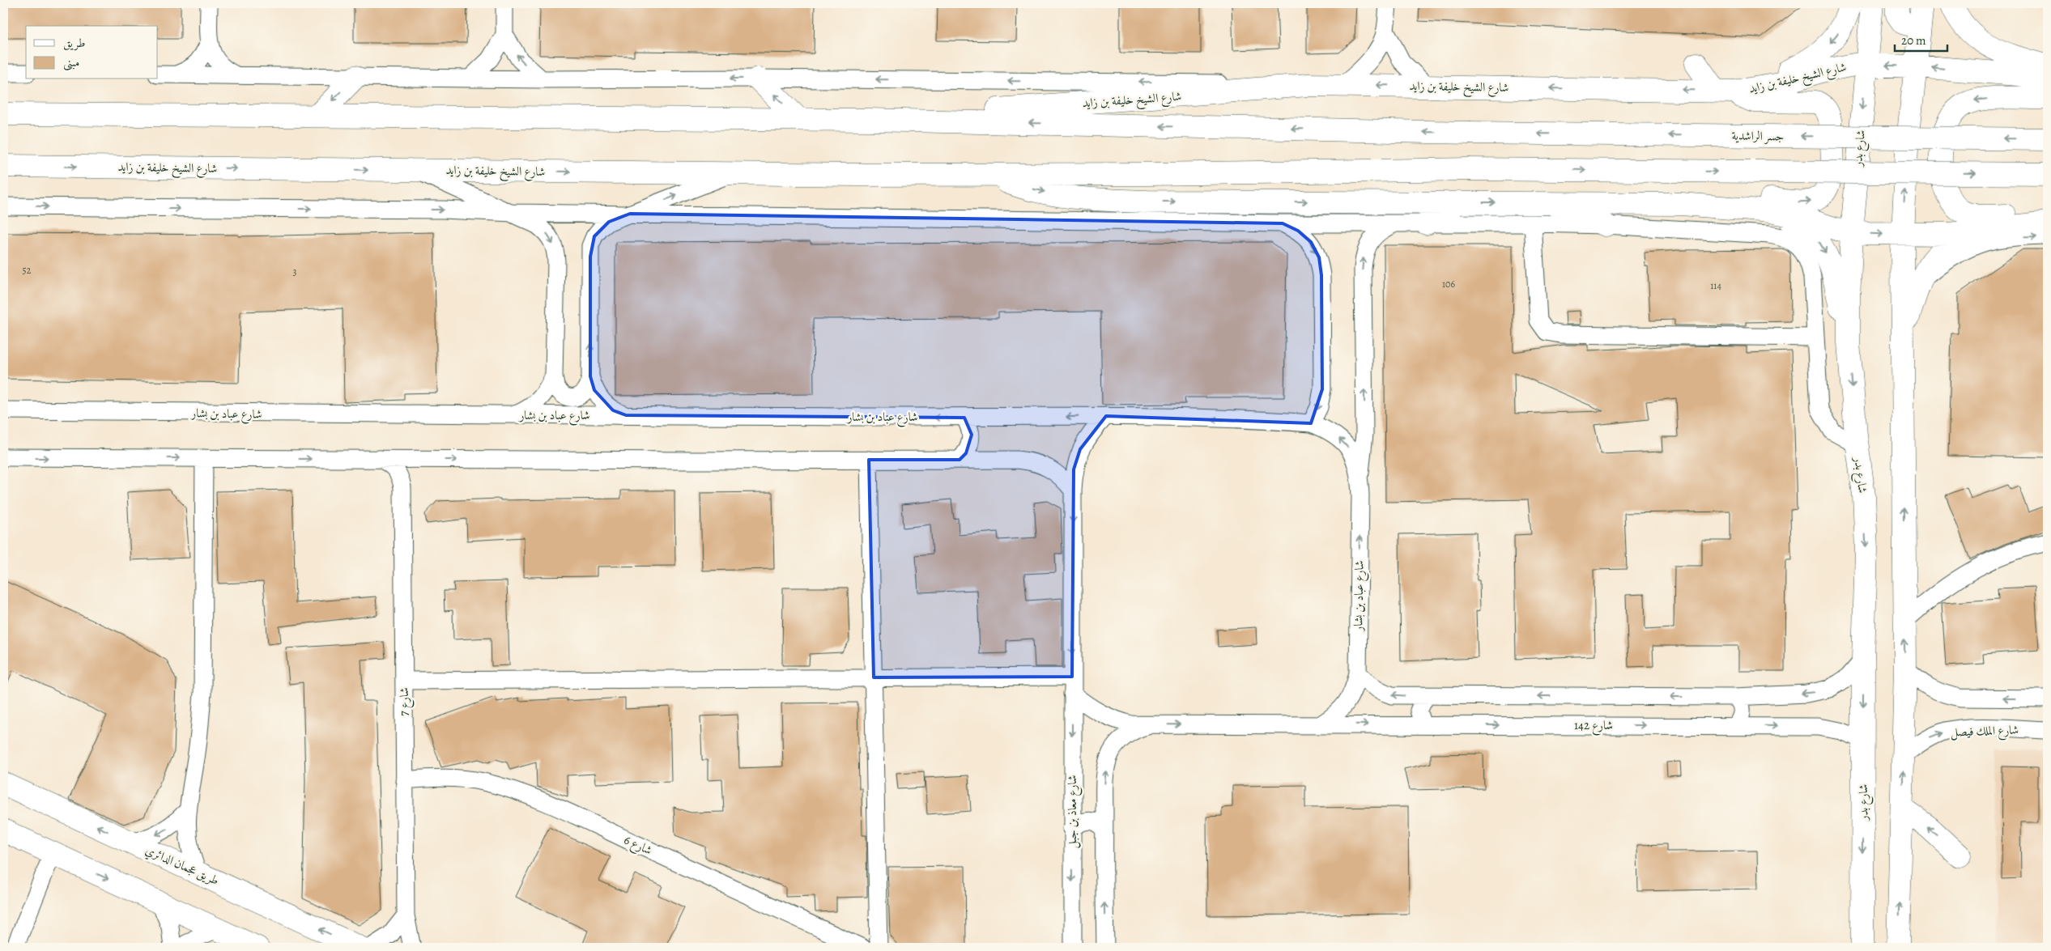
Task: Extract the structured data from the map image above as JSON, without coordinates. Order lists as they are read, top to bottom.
{
  "streets": {
    "main road": [
      "شارع الشيخ خليفة بن زايد",
      "جسر الراشدية",
      "شارع بدر",
      "طريق عجمان الدائري"
    ],
    "street": [
      "شارع عباد بن بشار",
      "شارع 7",
      "شارع 142",
      "شارع الملك فيصل",
      "شارع معاذ بن جبل",
      "شارع 6"
    ]
  },
  "crossings": [
    ["شارع الشيخ خليفة بن زايد", "جسر الراشدية"],
    ["شارع الشيخ خليفة بن زايد", "شارع بدر"],
    ["شارع بدر", "شارع 142"],
    ["شارع عباد بن بشار", "شارع 142"],
    ["شارع 7", "شارع 6"]
  ],
  "one_way": ["جسر الراشدية"],
  "house_numbers": [
    "52",
    "3",
    "106",
    "114"
  ],
  "legend": ["طريق", "مبنى"],
  "scale_bar": "20 m"
}
